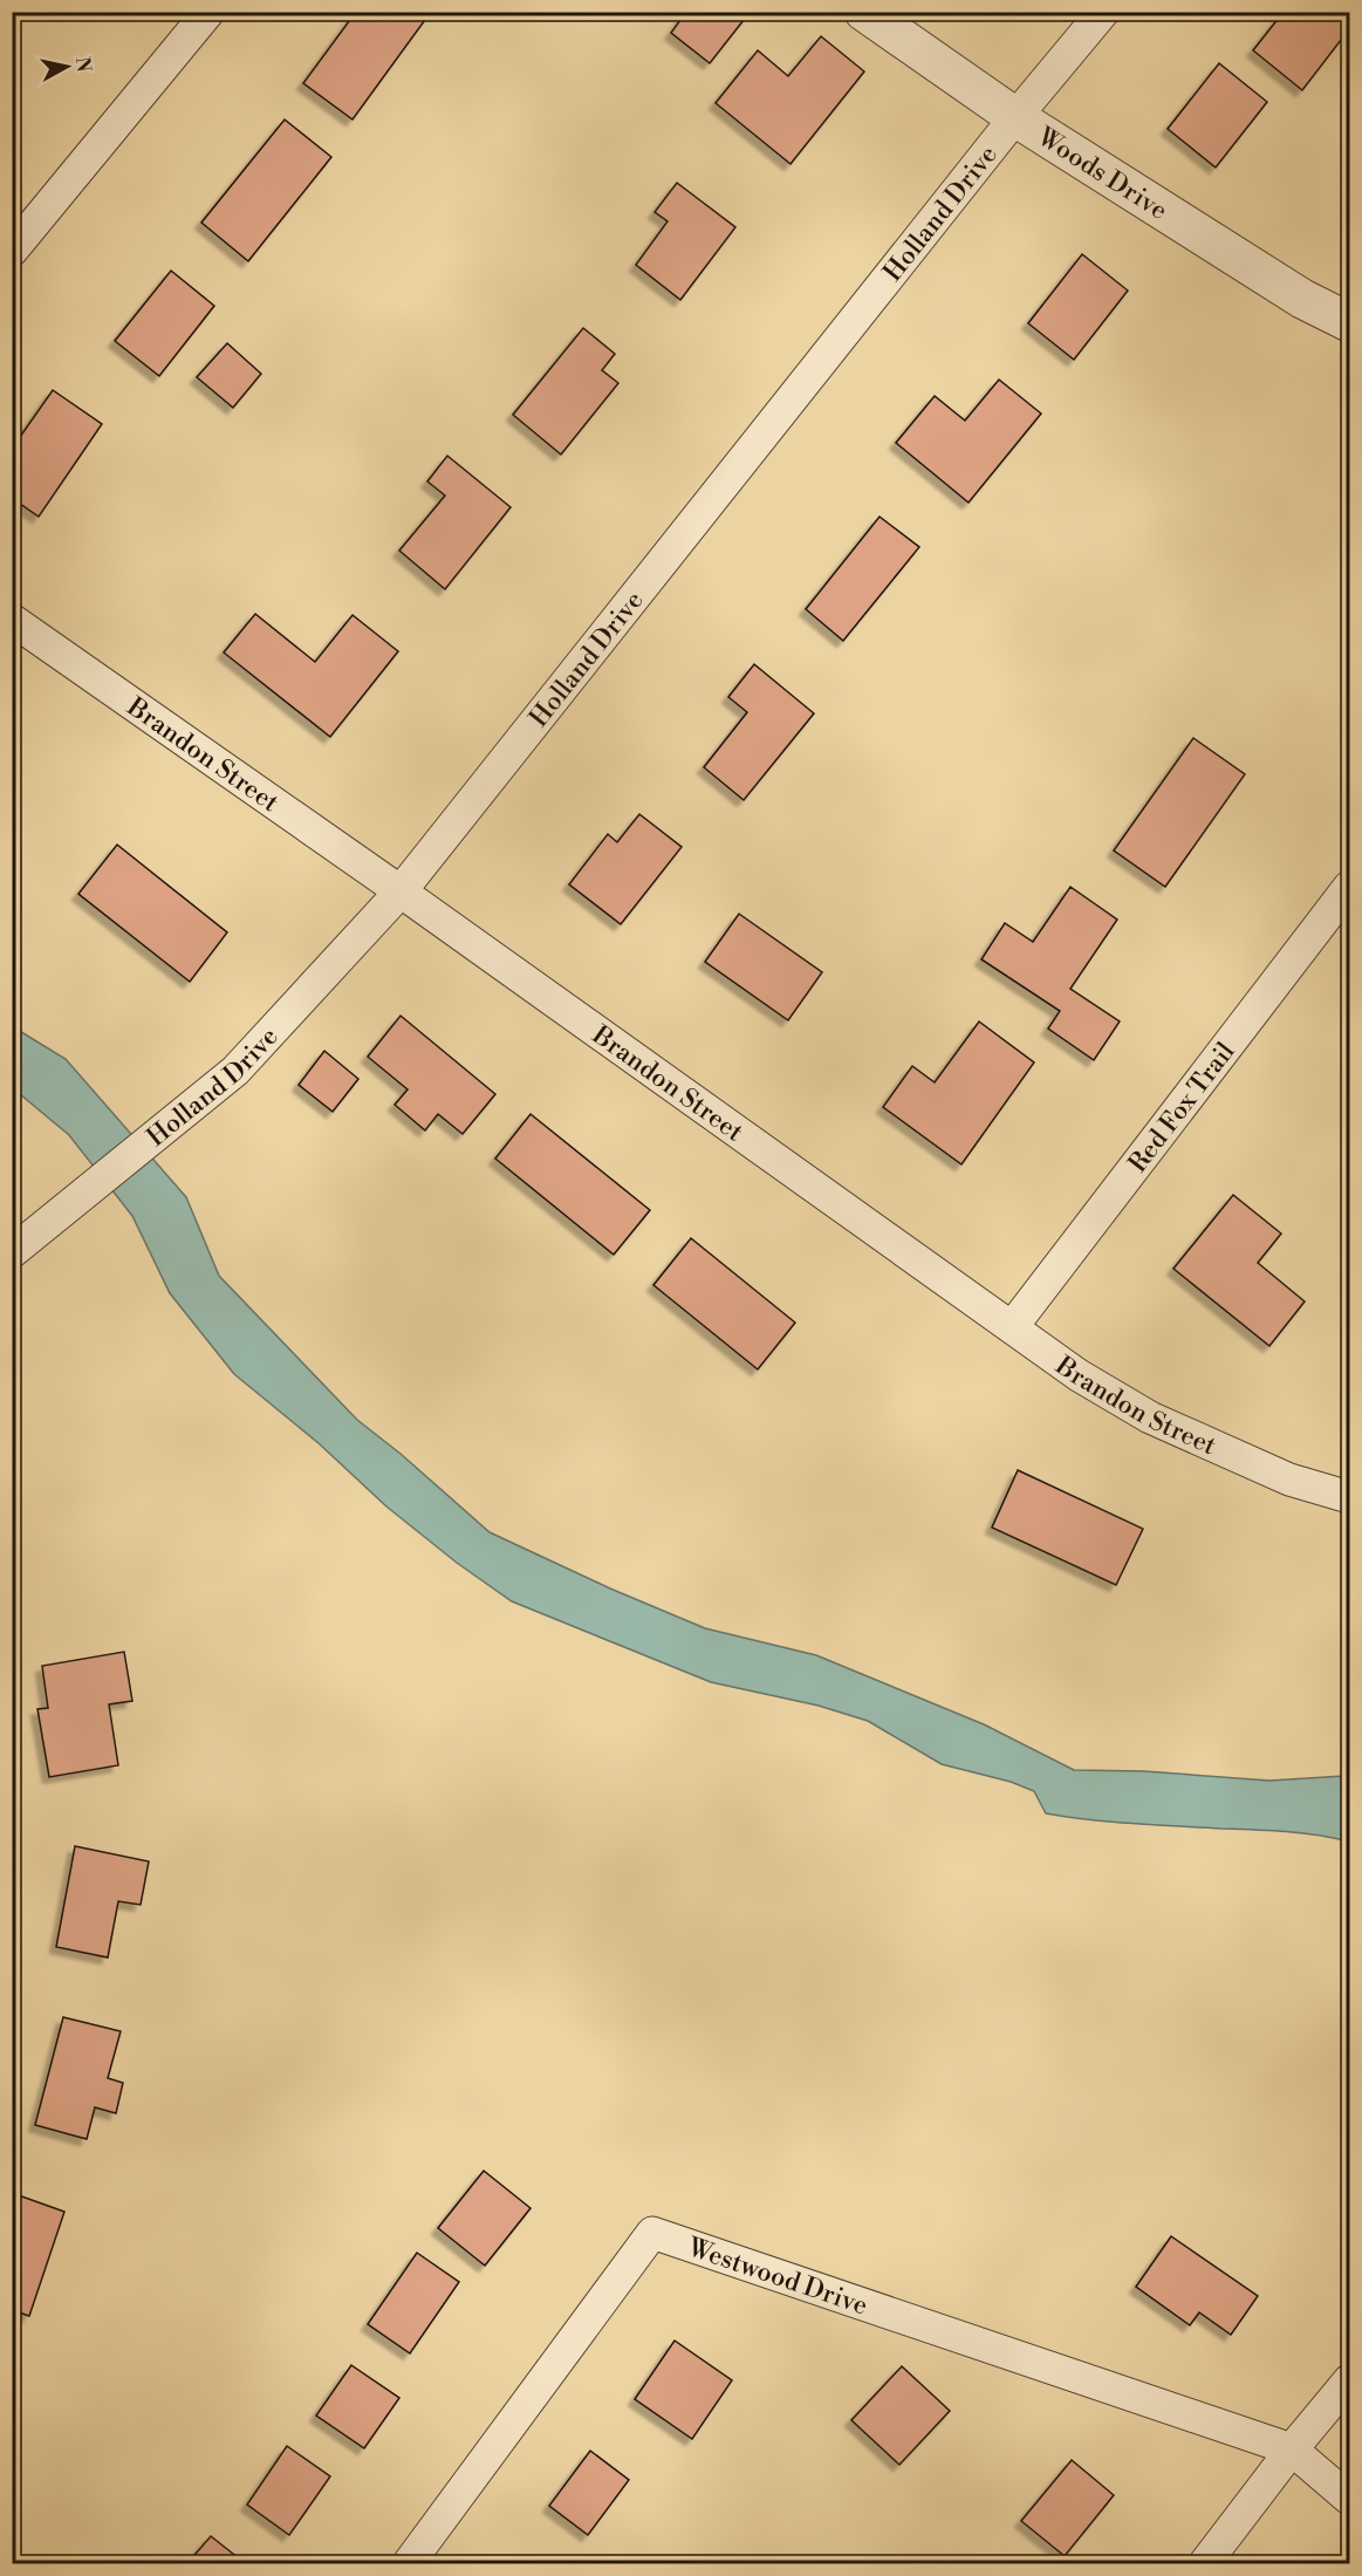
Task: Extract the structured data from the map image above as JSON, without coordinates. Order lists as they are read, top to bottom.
{
  "streets": {
    "street": [
      "Woods Drive",
      "Holland Drive",
      "Brandon Street",
      "Red Fox Trail",
      "Westwood Drive"
    ]
  },
  "crossings": [
    ["Woods Drive", "Holland Drive"],
    ["Holland Drive", "Brandon Street"],
    ["Brandon Street", "Red Fox Trail"]
  ],
  "north": "right"
}
